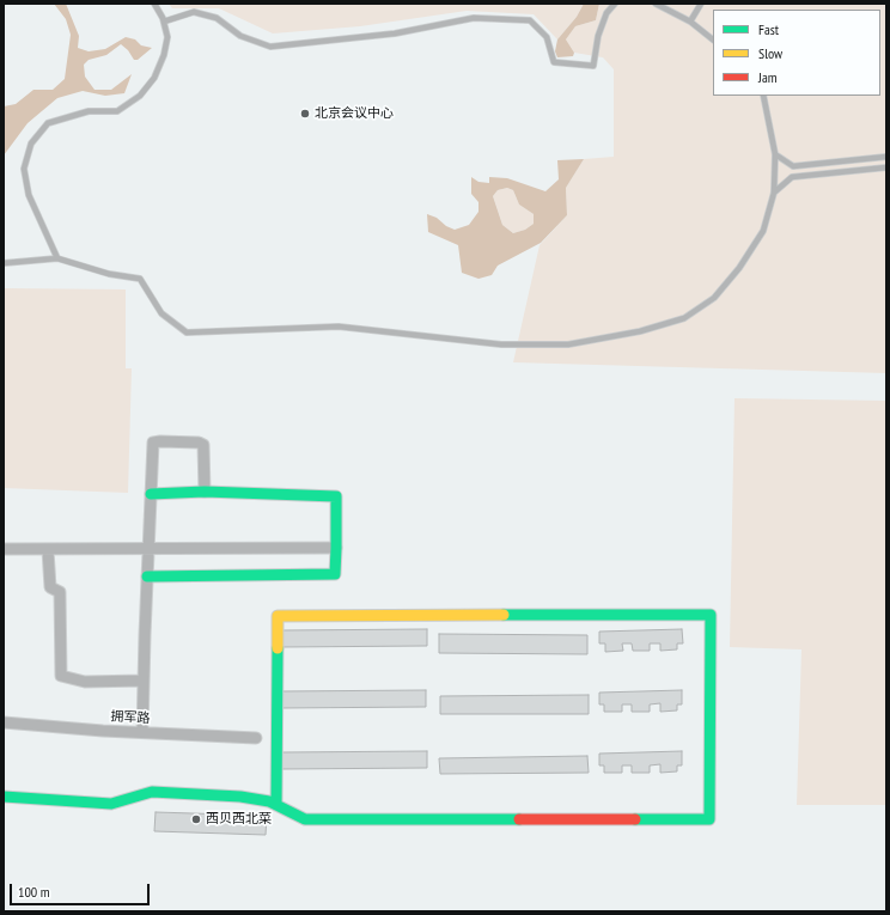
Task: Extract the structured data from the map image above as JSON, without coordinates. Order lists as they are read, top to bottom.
{
  "streets": {
    "street": ["拥军路"]
  },
  "places": ["北京会议中心", "西贝西北菜"],
  "legend": ["Fast", "Slow", "Jam"],
  "scale_bar": "100 m"
}
